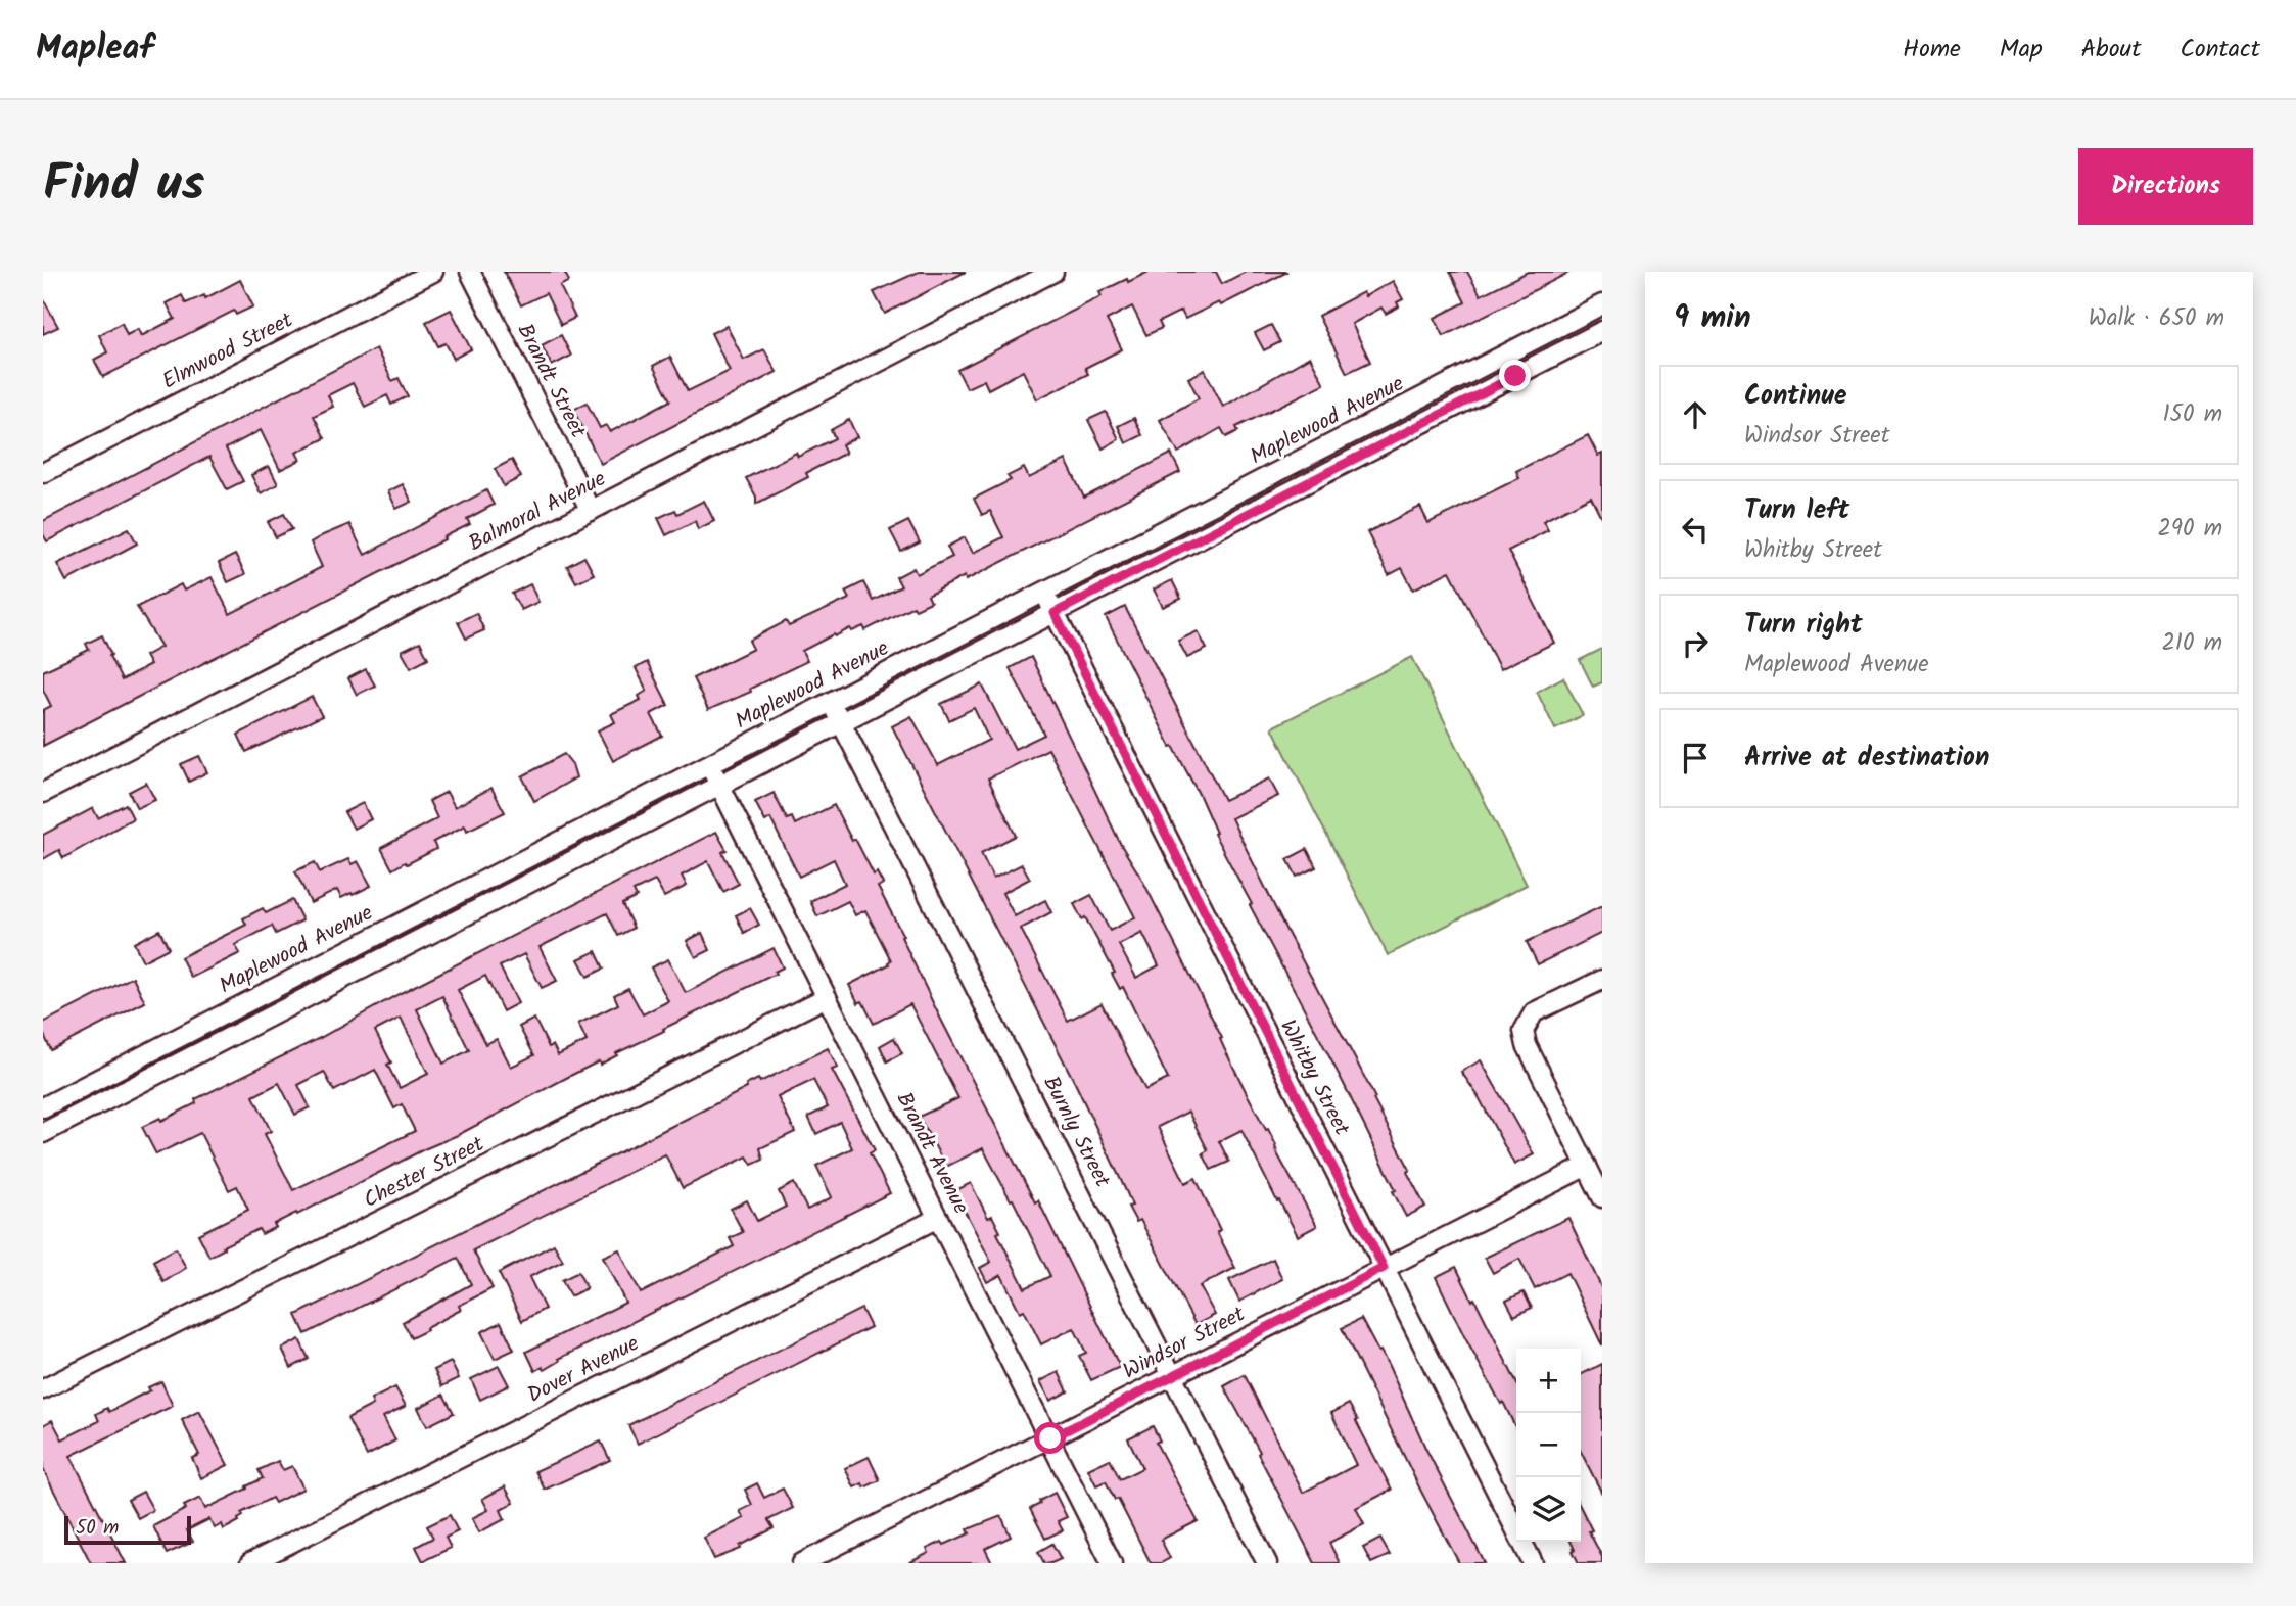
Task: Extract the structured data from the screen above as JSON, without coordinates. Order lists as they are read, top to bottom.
{
  "streets": {
    "street": [
      "Elmwood Street",
      "Brandt Street",
      "Maplewood Avenue",
      "Balmoral Avenue",
      "Whitby Street",
      "Burnly Street",
      "Brandt Avenue",
      "Chester Street",
      "Windsor Street",
      "Dover Avenue"
    ]
  },
  "crossings": [
    ["Brandt Street", "Balmoral Avenue"],
    ["Maplewood Avenue", "Whitby Street"],
    ["Maplewood Avenue", "Burnly Street"],
    ["Maplewood Avenue", "Brandt Avenue"],
    ["Whitby Street", "Windsor Street"],
    ["Burnly Street", "Windsor Street"],
    ["Brandt Avenue", "Chester Street"],
    ["Brandt Avenue", "Windsor Street"],
    ["Brandt Avenue", "Dover Avenue"]
  ],
  "scale_bar": "50 m",
  "page": {
    "header": "Mapleaf",
    "nav": [
      "Home",
      "Map",
      "About",
      "Contact"
    ],
    "title": "Find us",
    "buttons": "Directions",
    "heading": ["9 min", "Walk · 650 m"],
    "list": [
      ["Continue", "Windsor Street", "150 m"],
      ["Turn left", "Whitby Street", "290 m"],
      ["Turn right", "Maplewood Avenue", "210 m"],
      "Arrive at destination"
    ],
    "map_buttons": ["+", "−"],
    "scale": "50 m"
  }
}
